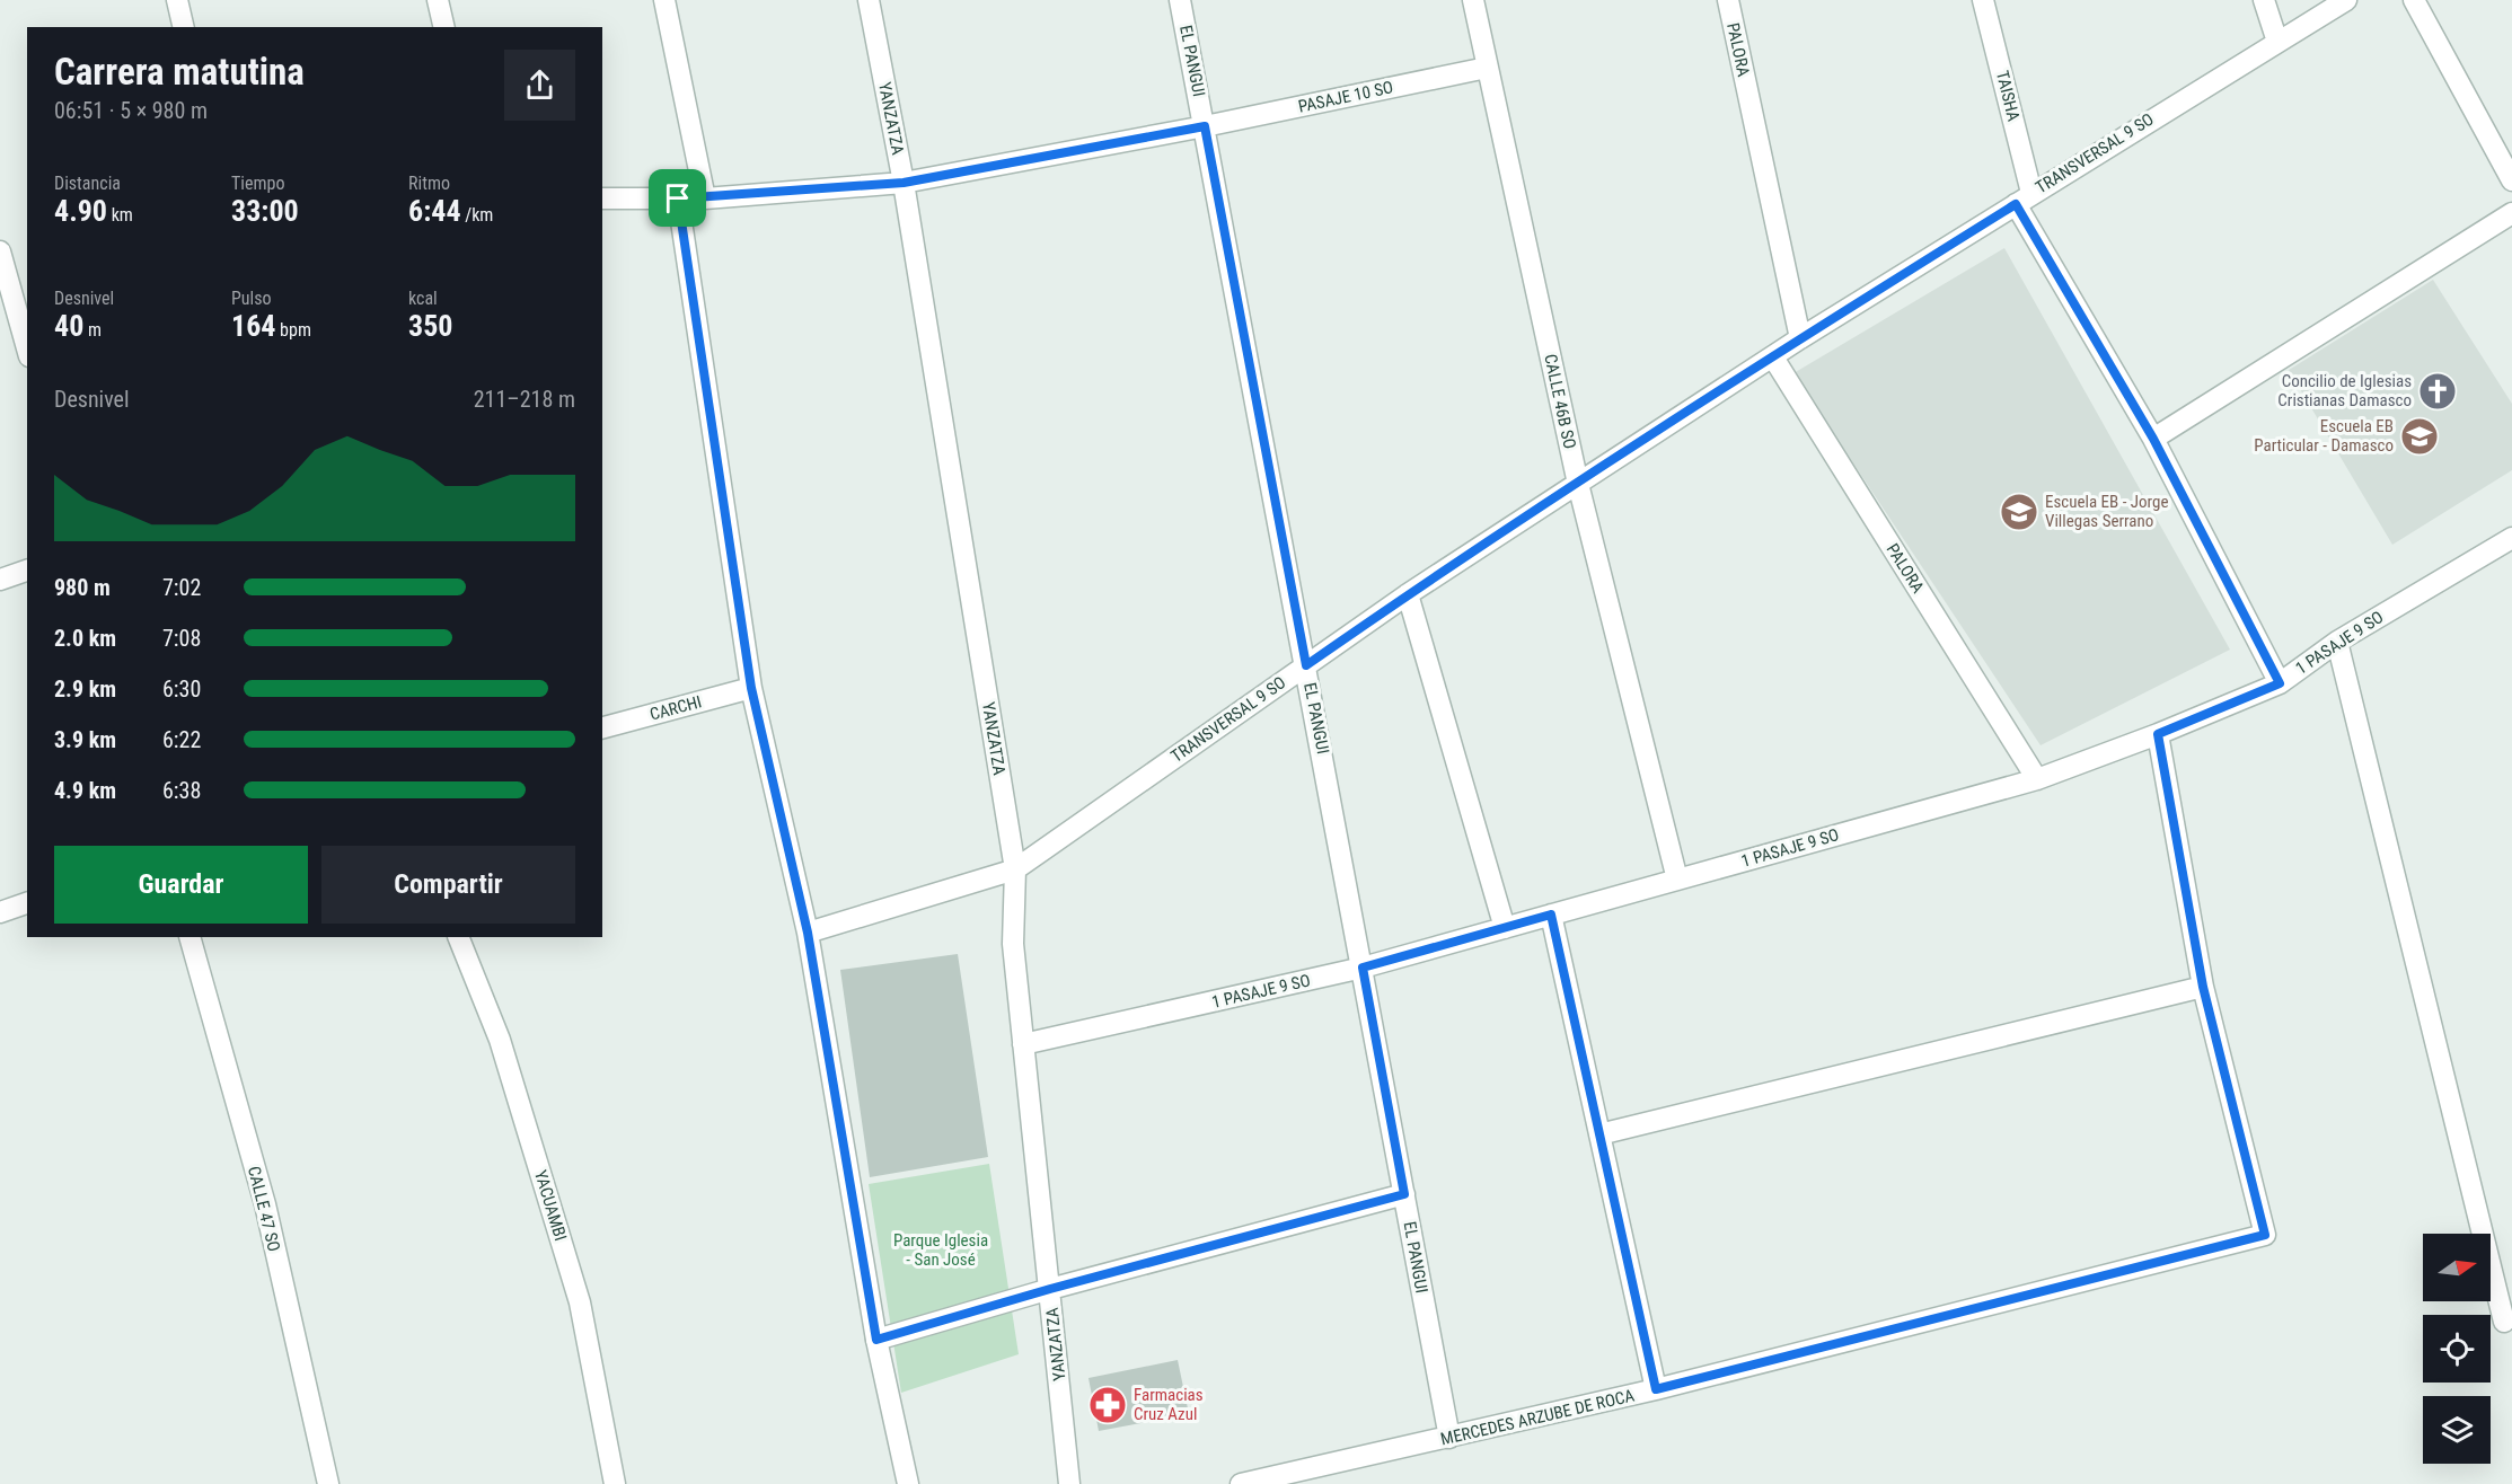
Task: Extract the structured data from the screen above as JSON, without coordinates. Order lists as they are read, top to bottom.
{
  "streets": {
    "street": [
      "PALORA",
      "EL PANGUI",
      "TAISHA",
      "PASAJE 10 SO",
      "YANZATZA",
      "TRANSVERSAL 9 SO",
      "CALLE 46B SO",
      "1 PASAJE 9 SO",
      "CARCHI",
      "YACUAMBI",
      "CALLE 47 SO",
      "MERCEDES ARZUBE DE ROCA"
    ]
  },
  "crossings": [
    ["PALORA", "TRANSVERSAL 9 SO"],
    ["PALORA", "1 PASAJE 9 SO"],
    ["EL PANGUI", "PASAJE 10 SO"],
    ["EL PANGUI", "TRANSVERSAL 9 SO"],
    ["EL PANGUI", "1 PASAJE 9 SO"],
    ["EL PANGUI", "MERCEDES ARZUBE DE ROCA"],
    ["TAISHA", "TRANSVERSAL 9 SO"],
    ["TAISHA", "1 PASAJE 9 SO"],
    ["PASAJE 10 SO", "YANZATZA"],
    ["PASAJE 10 SO", "CALLE 46B SO"],
    ["YANZATZA", "TRANSVERSAL 9 SO"],
    ["YANZATZA", "1 PASAJE 9 SO"],
    ["TRANSVERSAL 9 SO", "CALLE 46B SO"],
    ["CALLE 46B SO", "1 PASAJE 9 SO"]
  ],
  "parks": ["Parque Iglesia - San José"],
  "places": {
    "church": ["Concilio de Iglesias Cristianas Damasco"],
    "school or university": ["Escuela EB Particular - Damasco", "Escuela EB - Jorge Villegas Serrano"],
    "pharmacy": ["Farmacias Cruz Azul"]
  },
  "north": "right",
  "page": {
    "heading": ["Carrera matutina", "06:51 · 5 × 980 m"],
    "stats": [
      ["Distancia", "4.90 km"],
      ["Tiempo", "33:00"],
      ["Ritmo", "6:44 /km"],
      ["Desnivel", "40 m"],
      ["Pulso", "164 bpm"],
      ["kcal", "350"]
    ],
    "chart": ["Desnivel", "211–218 m"],
    "list": [
      {
        "name": "980 m",
        "note": "7:02"
      },
      {
        "name": "2.0 km",
        "note": "7:08"
      },
      {
        "name": "2.9 km",
        "note": "6:30"
      },
      {
        "name": "3.9 km",
        "note": "6:22"
      },
      {
        "name": "4.9 km",
        "note": "6:38"
      }
    ],
    "buttons": ["Guardar", "Compartir"]
  }
}
